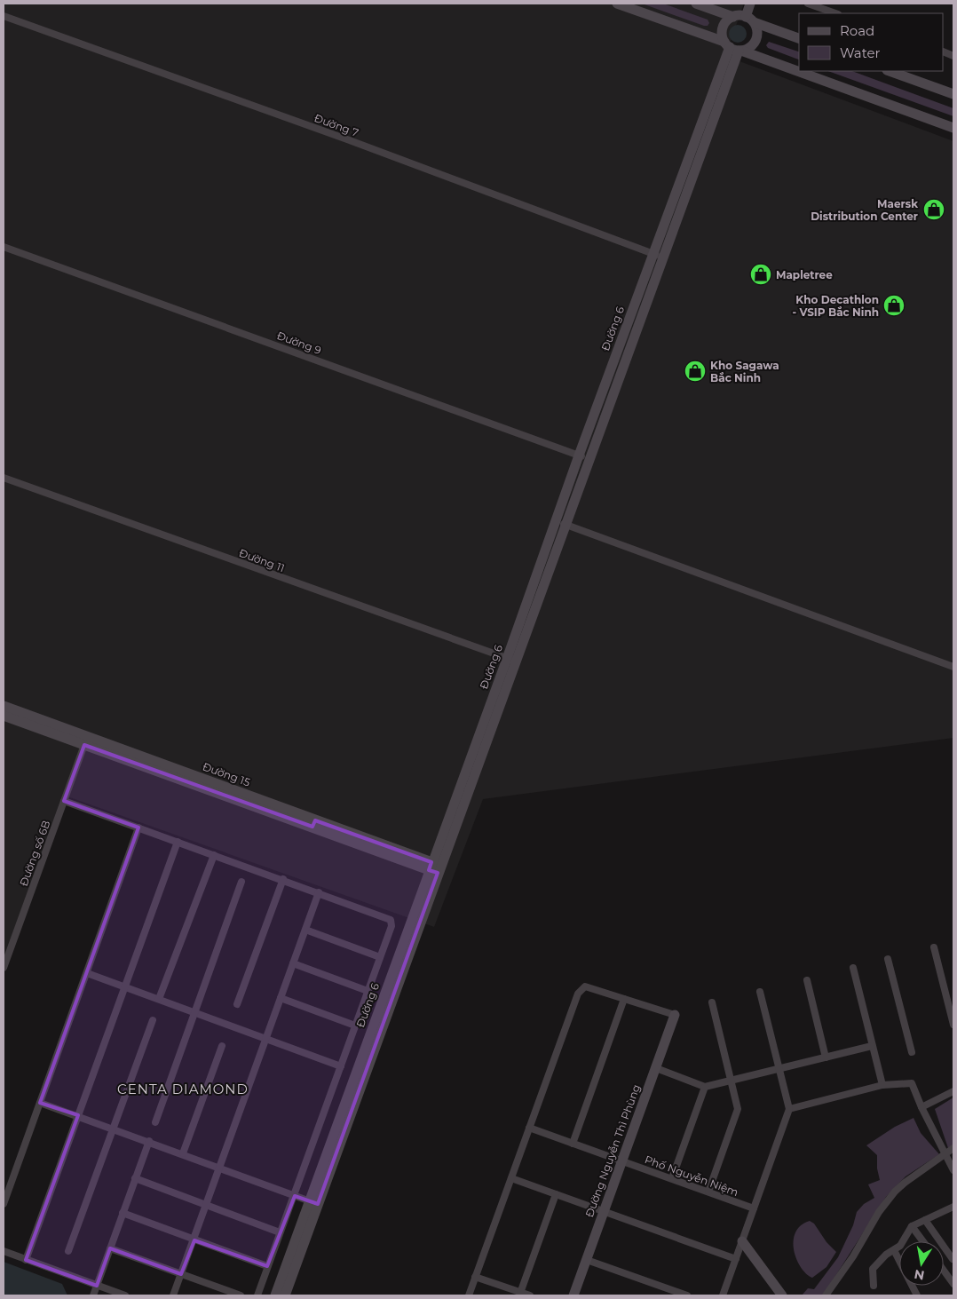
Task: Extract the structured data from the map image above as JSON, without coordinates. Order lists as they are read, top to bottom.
{
  "streets": {
    "main road": ["Đường 6", "Đường 15", "Đường Nguyễn Thì Phùng"],
    "street": [
      "Đường 7",
      "Đường 9",
      "Đường 11",
      "Đường số 6B",
      "Phố Nguyễn Niệm"
    ]
  },
  "crossings": [
    ["Đường 7", "Đường 6"],
    ["Đường 6", "Đường 9"],
    ["Đường 6", "Đường 11"],
    ["Đường 6", "Đường 15"],
    ["Đường 15", "Đường số 6B"],
    ["Đường Nguyễn Thì Phùng", "Phố Nguyễn Niệm"]
  ],
  "districts": ["CENTA DIAMOND"],
  "places": {
    "shop": [
      "Maersk Distribution Center",
      "Mapletree",
      "Kho Decathlon - VSIP Bắc Ninh",
      "Kho Sagawa Bắc Ninh"
    ]
  },
  "legend": ["Road", "Water"],
  "north": "bottom"
}
